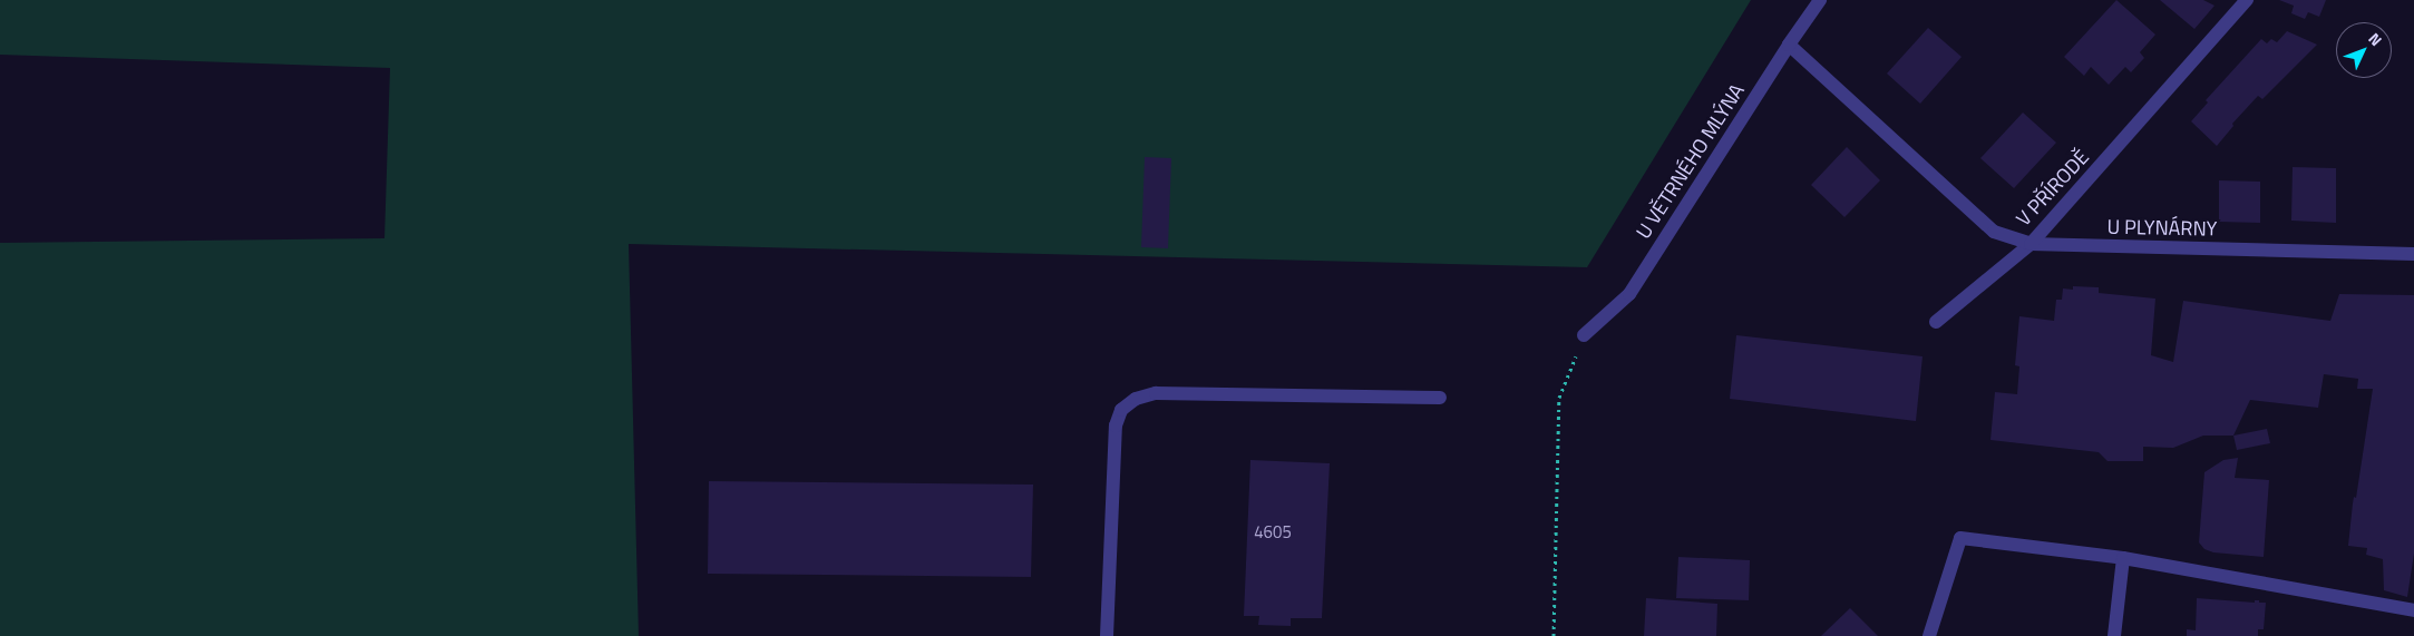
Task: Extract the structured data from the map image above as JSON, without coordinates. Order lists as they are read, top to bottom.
{
  "streets": {
    "street": ["U VĚTRNÉHO MLÝNA", "V PŘÍRODĚ", "U PLYNÁRNY"]
  },
  "crossings": [
    ["U VĚTRNÉHO MLÝNA", "V PŘÍRODĚ"],
    ["V PŘÍRODĚ", "U PLYNÁRNY"]
  ],
  "house_numbers": ["4605"],
  "north": "top right"
}
